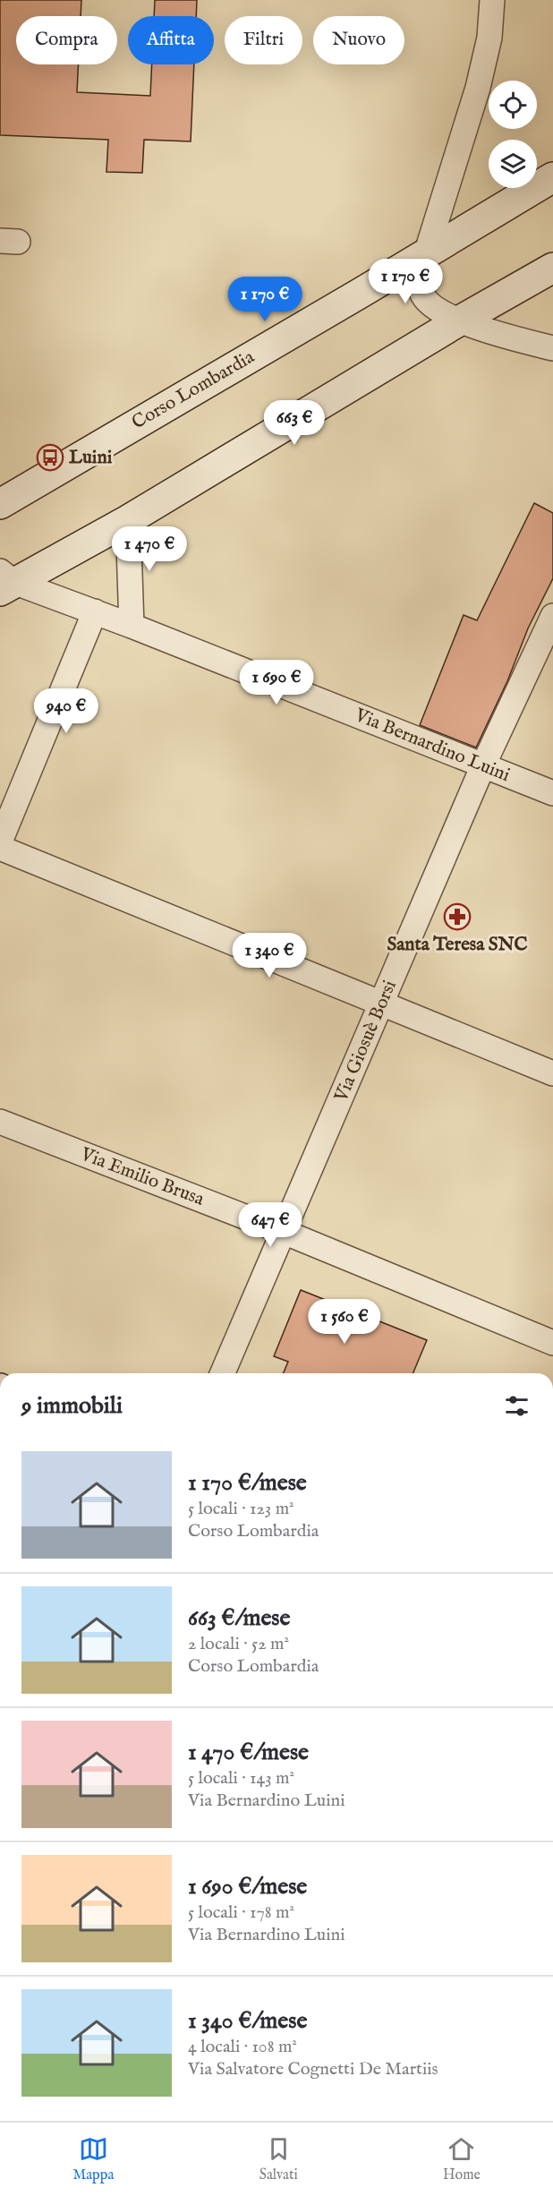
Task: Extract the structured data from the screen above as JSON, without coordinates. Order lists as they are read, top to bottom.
{
  "streets": {
    "street": [
      "Corso Lombardia",
      "Via Bernardino Luini",
      "Via Giosuè Borsi",
      "Via Emilio Brusa"
    ]
  },
  "crossings": [
    ["Via Bernardino Luini", "Via Giosuè Borsi"],
    ["Via Giosuè Borsi", "Via Emilio Brusa"]
  ],
  "places": {
    "bus stop": ["Luini"],
    "pharmacy": ["Santa Teresa SNC"]
  },
  "page": {
    "chip": [
      "Compra",
      "Affitta",
      "Filtri",
      "Nuovo"
    ],
    "price": [
      "1 170 €",
      "1 170 €",
      "663 €",
      "1 470 €",
      "1 690 €",
      "940 €",
      "1 340 €",
      "647 €",
      "1 560 €"
    ],
    "heading": "9 immobili",
    "list": [
      {
        "name": "1 170 €/mese",
        "note": "5 locali · 123 m² · Corso Lombardia"
      },
      {
        "name": "663 €/mese",
        "note": "2 locali · 52 m² · Corso Lombardia"
      },
      {
        "name": "1 470 €/mese",
        "note": "5 locali · 143 m² · Via Bernardino Luini"
      },
      {
        "name": "1 690 €/mese",
        "note": "5 locali · 178 m² · Via Bernardino Luini"
      },
      {
        "name": "1 340 €/mese",
        "note": "4 locali · 108 m² · Via Salvatore Cognetti De Martiis"
      }
    ],
    "tabs": ["Mappa", "Salvati", "Home"]
  }
}
